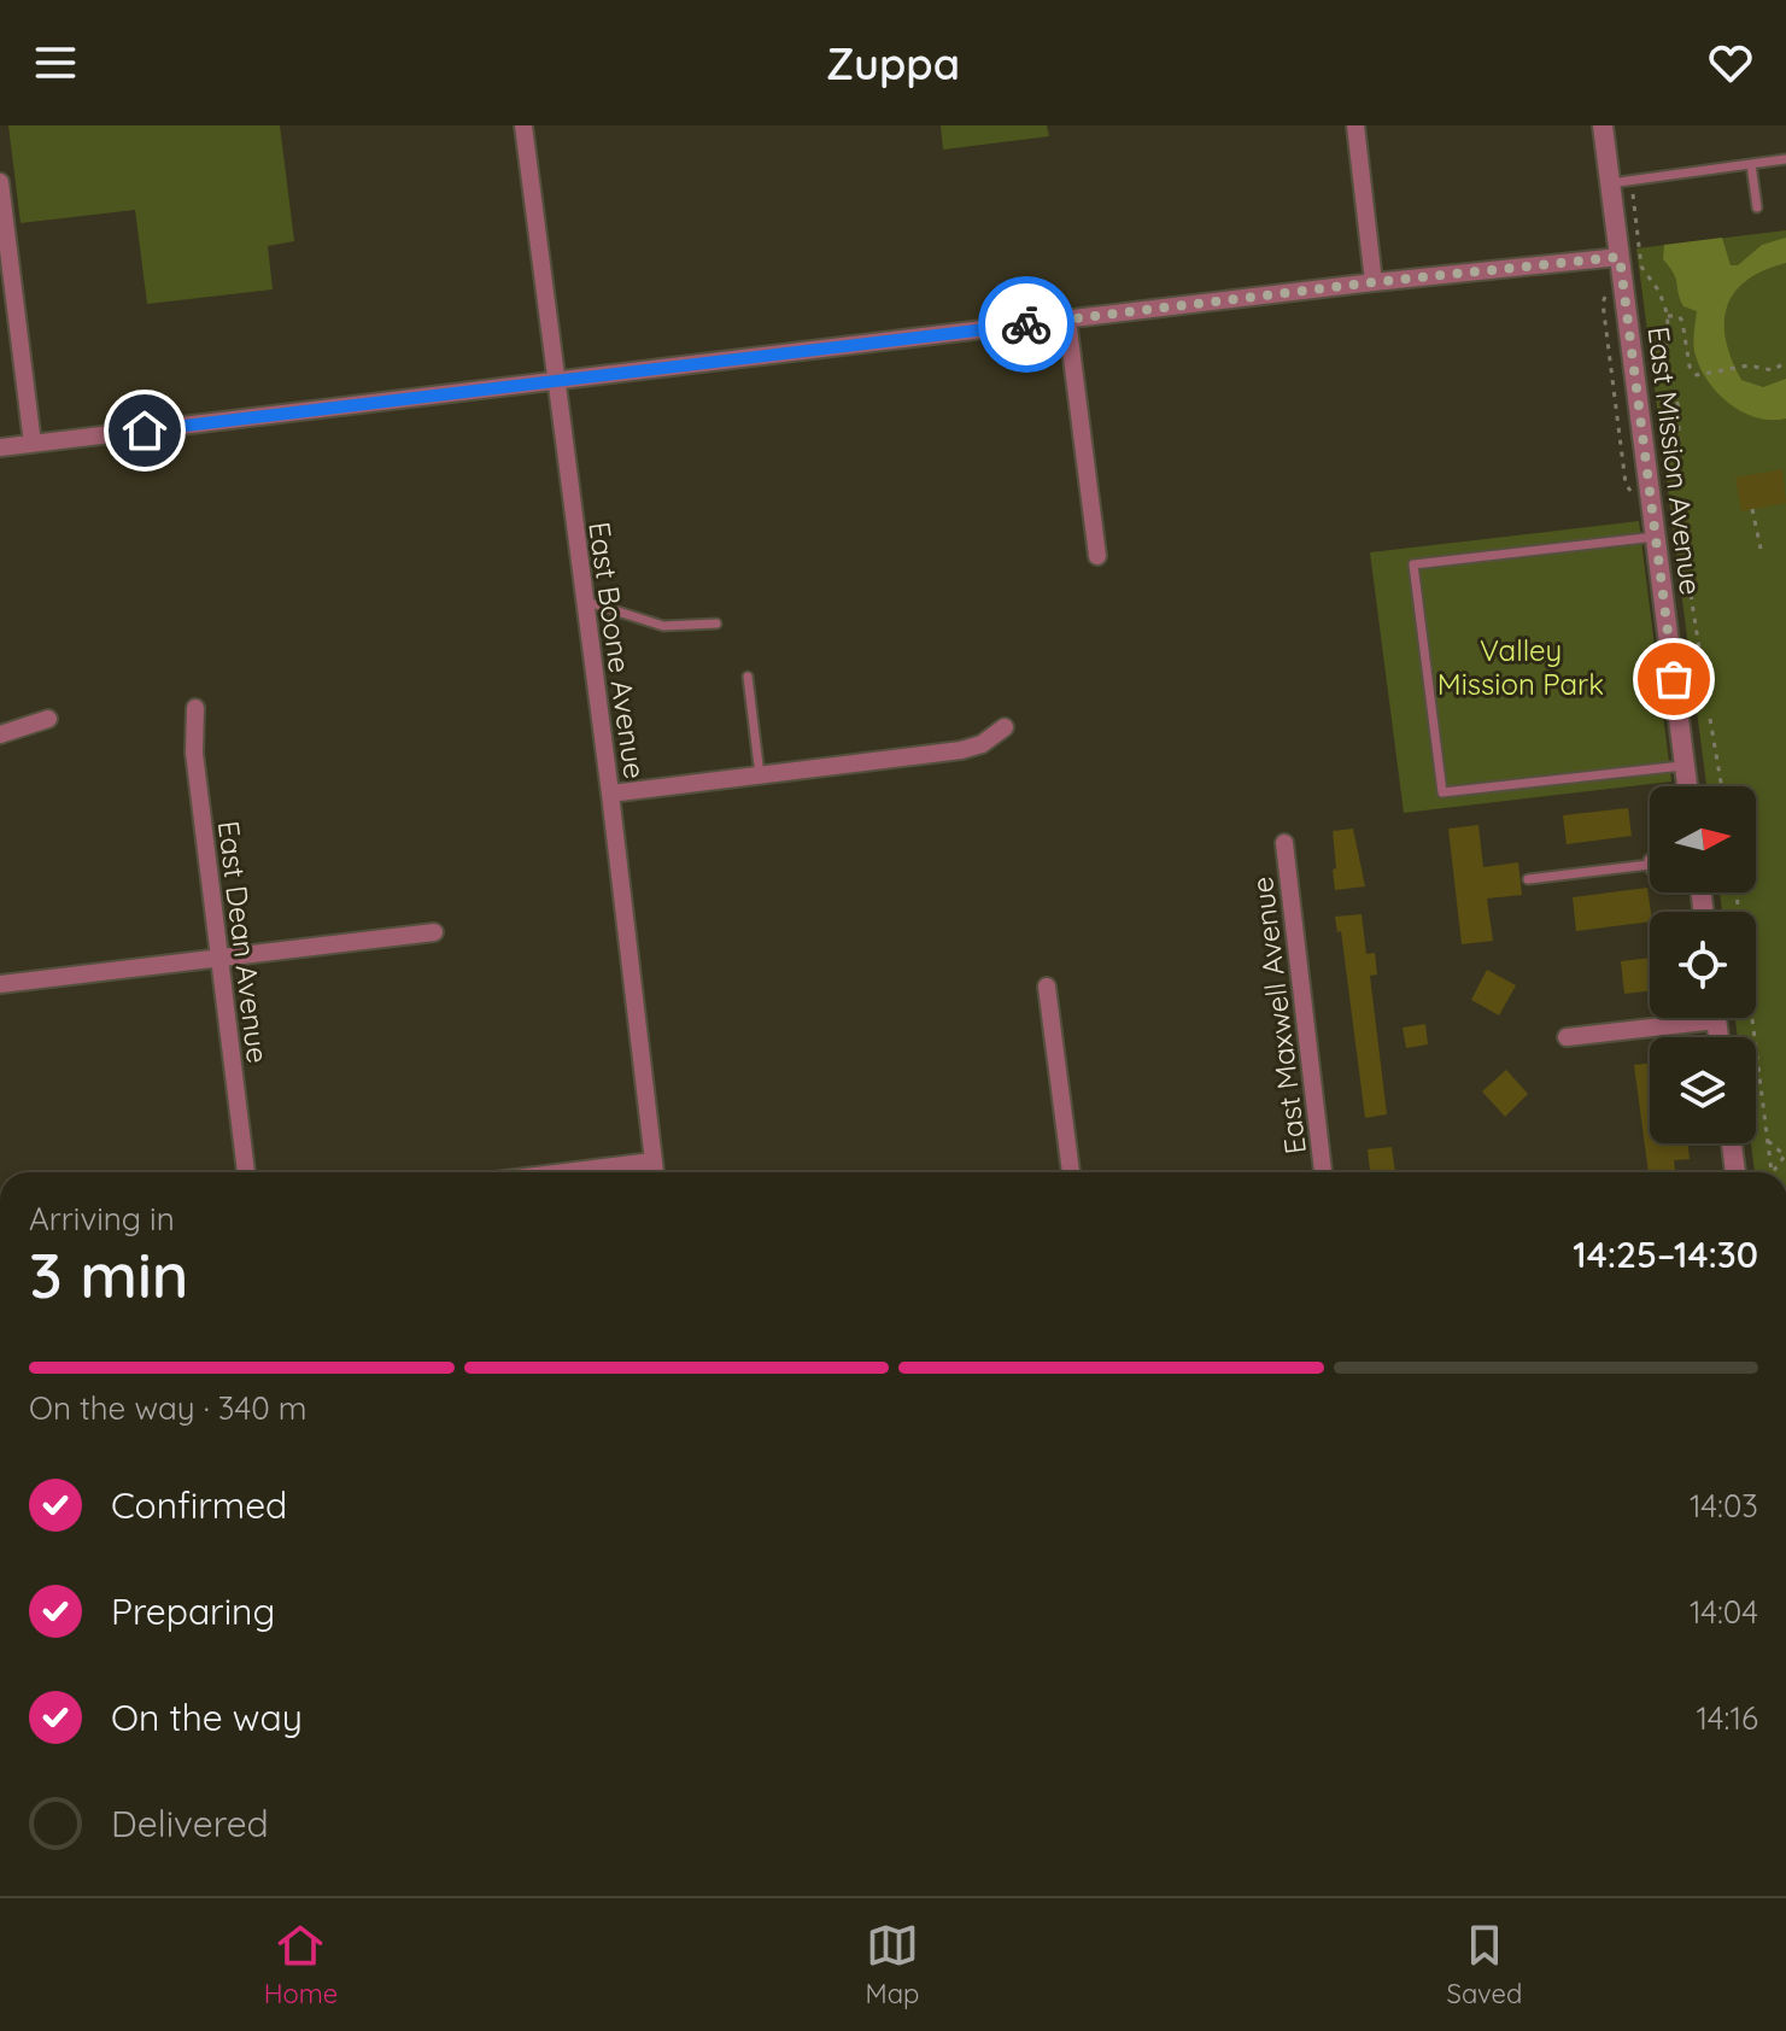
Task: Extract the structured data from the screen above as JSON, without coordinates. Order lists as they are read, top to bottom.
{
  "streets": {
    "street": [
      "East Mission Avenue",
      "East Boone Avenue",
      "East Dean Avenue",
      "East Maxwell Avenue"
    ]
  },
  "parks": ["Valley Mission Park"],
  "north": "right",
  "page": {
    "header": "Zuppa",
    "heading": ["3 min", "Arriving in", "14:25–14:30"],
    "bar": "On the way · 340 m",
    "list": [
      ["Confirmed", "14:03"],
      ["Preparing", "14:04"],
      ["On the way", "14:16"],
      "Delivered"
    ],
    "tabs": ["Home", "Map", "Saved"]
  }
}
